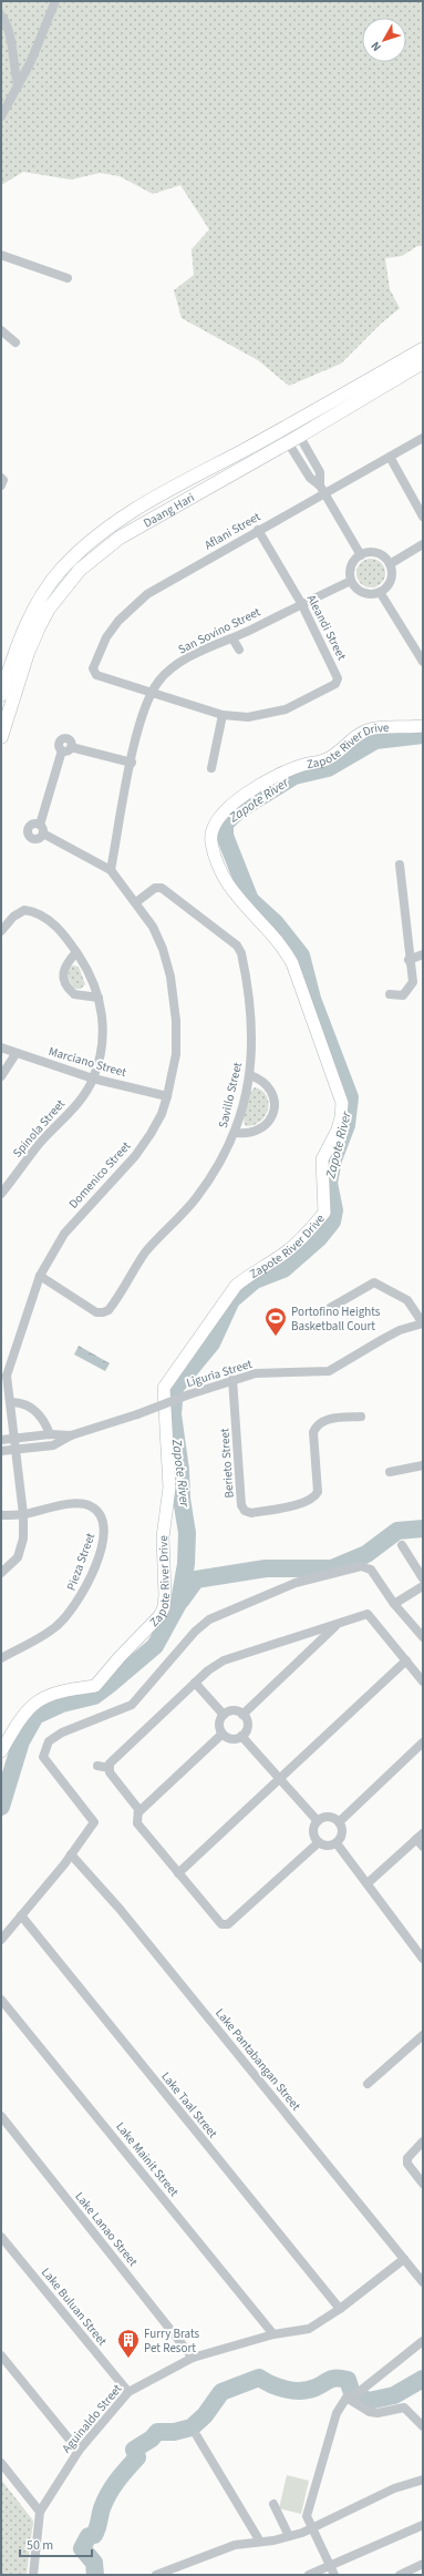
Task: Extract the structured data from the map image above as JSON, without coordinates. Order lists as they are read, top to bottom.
{
  "streets": {
    "main road": ["Daang Hari"],
    "street": [
      "Aflani Street",
      "Aleandi Street",
      "San Sovino Street",
      "Zapote River Drive",
      "Marciano Street",
      "Savillo Street",
      "Spinola Street",
      "Domenico Street",
      "Liguria Street",
      "Berieto Street",
      "Pieza Street",
      "Lake Pantabangan Street",
      "Lake Taal Street",
      "Lake Mainit Street",
      "Lake Lanao Street",
      "Lake Buluan Street",
      "Aguinaldo Street"
    ]
  },
  "crossings": [
    ["Aflani Street", "Aleandi Street"],
    ["Aleandi Street", "San Sovino Street"],
    ["San Sovino Street", "Domenico Street"],
    ["Marciano Street", "Spinola Street"],
    ["Marciano Street", "Domenico Street"],
    ["Savillo Street", "Domenico Street"],
    ["Domenico Street", "Liguria Street"],
    ["Domenico Street", "Pieza Street"],
    ["Liguria Street", "Berieto Street"],
    ["Lake Pantabangan Street", "Aguinaldo Street"],
    ["Lake Taal Street", "Aguinaldo Street"],
    ["Lake Mainit Street", "Aguinaldo Street"],
    ["Lake Lanao Street", "Aguinaldo Street"],
    ["Lake Buluan Street", "Aguinaldo Street"]
  ],
  "water": ["Zapote River"],
  "places": {
    "sports": ["Portofino Heights Basketball Court"],
    "building": ["Furry Brats Pet Resort"]
  },
  "scale_bar": "50 m",
  "north": "bottom left"
}
